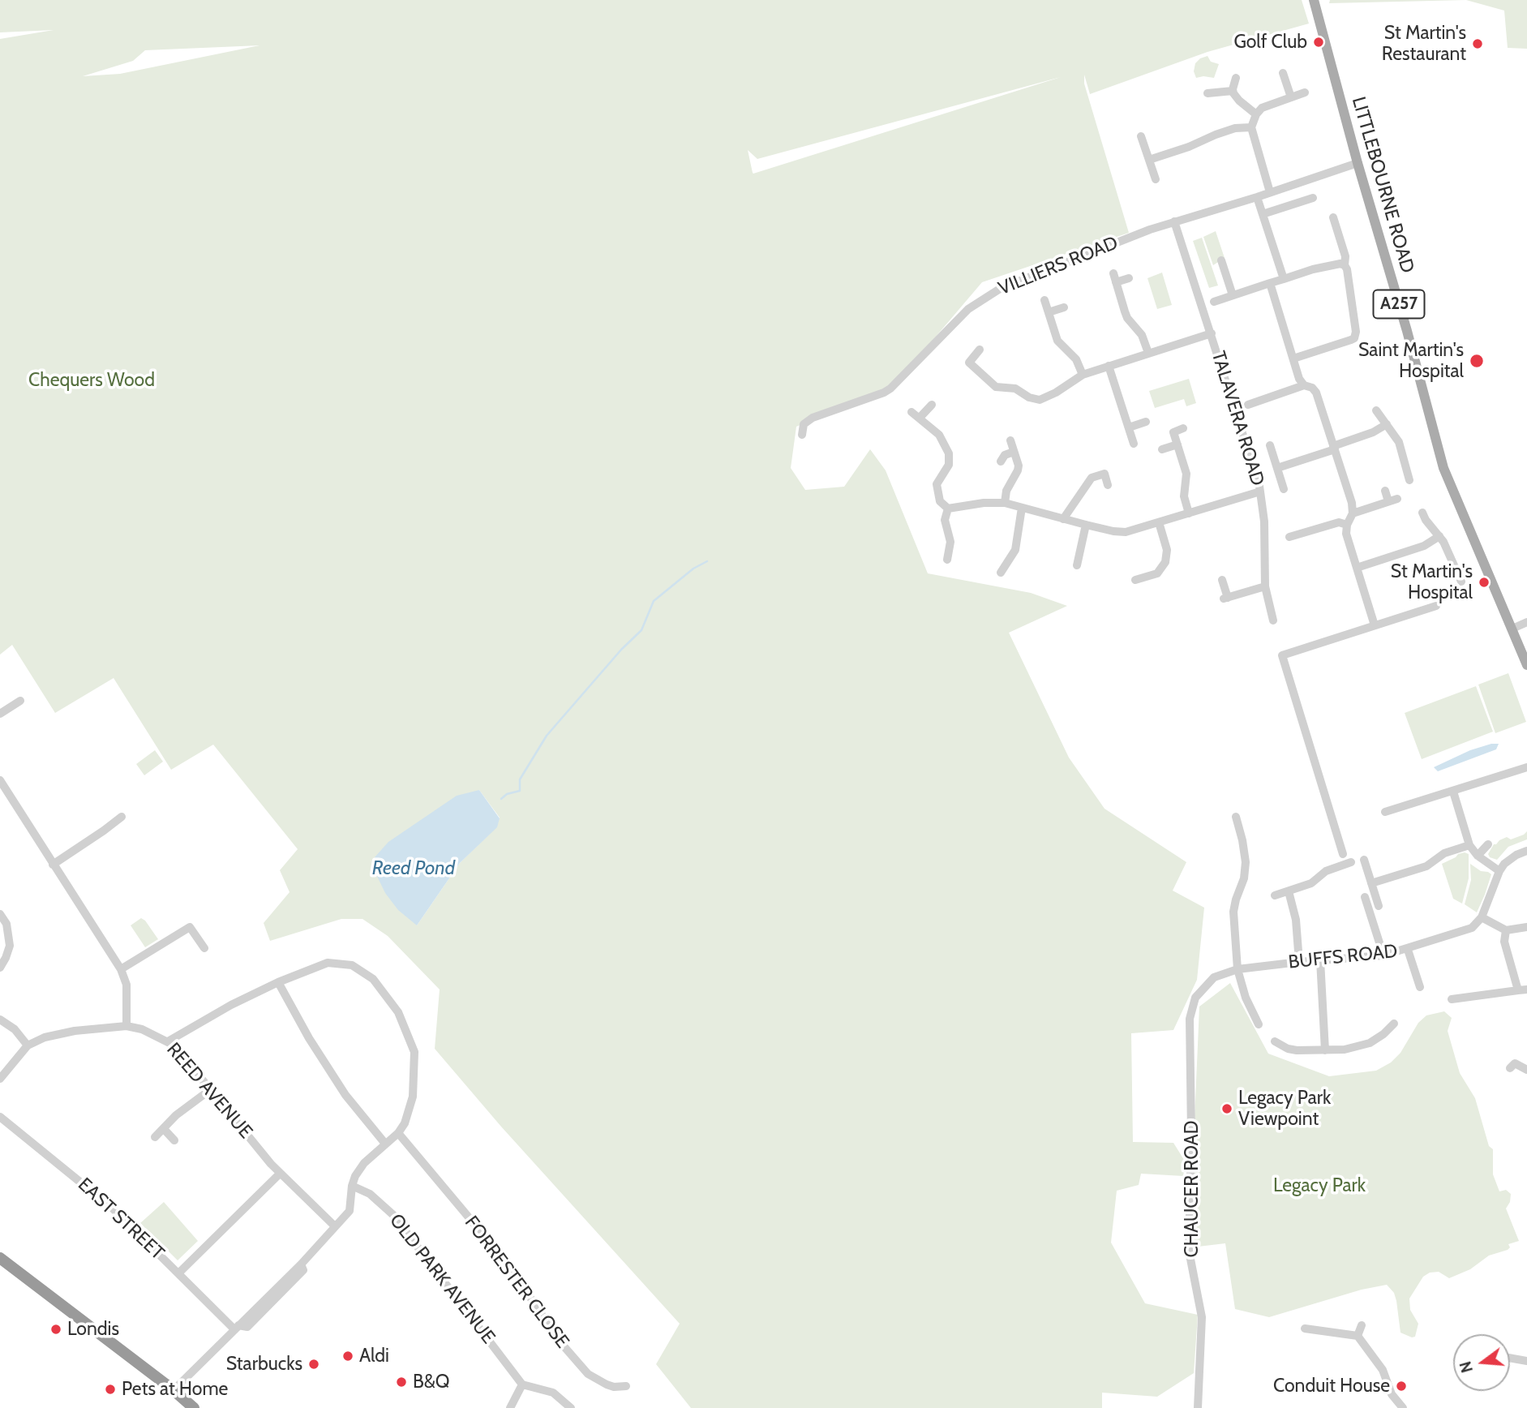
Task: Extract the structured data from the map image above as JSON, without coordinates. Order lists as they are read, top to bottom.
{
  "streets": {
    "main road": ["LITTLEBOURNE ROAD", "A257"],
    "street": [
      "VILLIERS ROAD",
      "TALAVERA ROAD",
      "BUFFS ROAD",
      "REED AVENUE",
      "CHAUCER ROAD",
      "EAST STREET",
      "OLD PARK AVENUE",
      "FORRESTER CLOSE"
    ]
  },
  "crossings": [
    ["LITTLEBOURNE ROAD", "VILLIERS ROAD"],
    ["VILLIERS ROAD", "TALAVERA ROAD"],
    ["BUFFS ROAD", "CHAUCER ROAD"]
  ],
  "water": ["Reed Pond"],
  "parks": ["Chequers Wood", "Legacy Park"],
  "places": [
    "Golf Club",
    "St Martin's Restaurant",
    "Saint Martin's Hospital",
    "St Martin's Hospital",
    "Legacy Park Viewpoint",
    "Londis",
    "Aldi",
    "Starbucks",
    "B&Q",
    "Conduit House",
    "Pets at Home"
  ],
  "north": "left"
}
